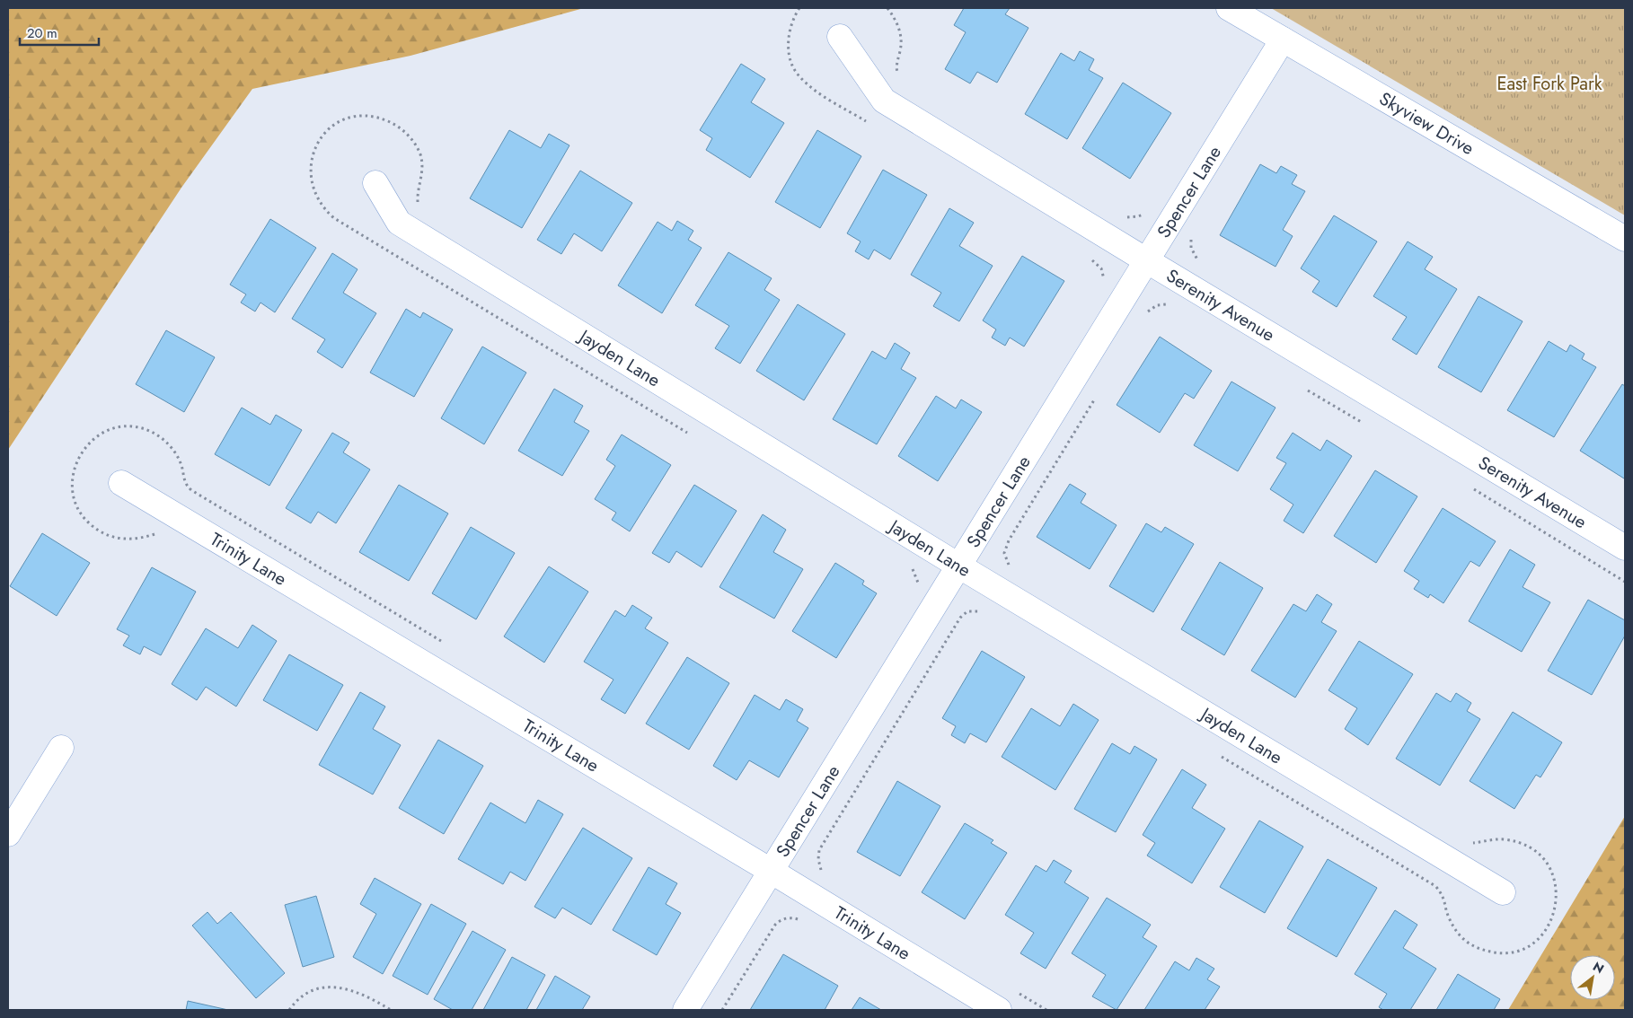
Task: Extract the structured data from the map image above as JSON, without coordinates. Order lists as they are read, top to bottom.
{
  "streets": {
    "street": [
      "Skyview Drive",
      "Spencer Lane",
      "Serenity Avenue",
      "Jayden Lane",
      "Trinity Lane"
    ]
  },
  "crossings": [
    ["Skyview Drive", "Spencer Lane"],
    ["Spencer Lane", "Serenity Avenue"],
    ["Spencer Lane", "Jayden Lane"],
    ["Spencer Lane", "Trinity Lane"]
  ],
  "parks": ["East Fork Park"],
  "scale_bar": "20 m",
  "north": "top right"
}
